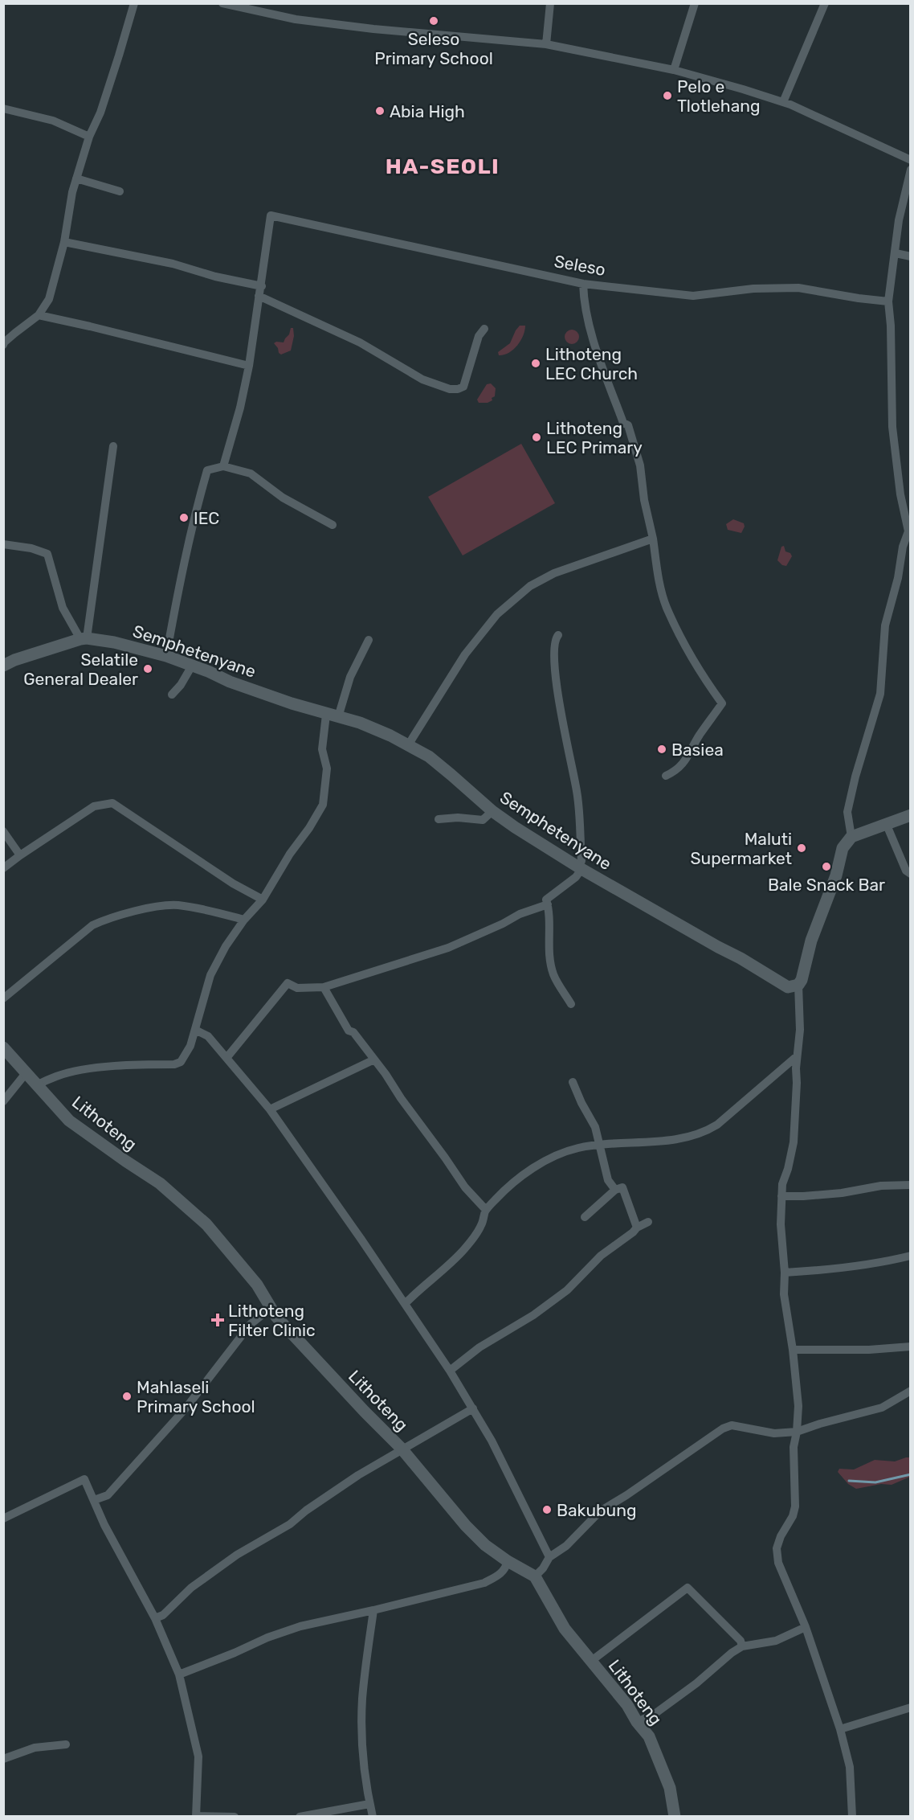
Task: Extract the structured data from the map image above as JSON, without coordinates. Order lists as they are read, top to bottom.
{
  "streets": {
    "main road": ["Semphetenyane", "Lithoteng"],
    "street": ["Seleso"]
  },
  "districts": ["HA-SEOLI"],
  "places": {
    "other": [
      "Seleso Primary School",
      "Pelo e Tlotlehang",
      "Abia High",
      "Lithoteng LEC Church",
      "Lithoteng LEC Primary",
      "IEC",
      "Selatile General Dealer",
      "Basiea",
      "Maluti Supermarket",
      "Bale Snack Bar",
      "Mahlaseli Primary School",
      "Bakubung"
    ],
    "health": ["Lithoteng Filter Clinic"]
  }
}
